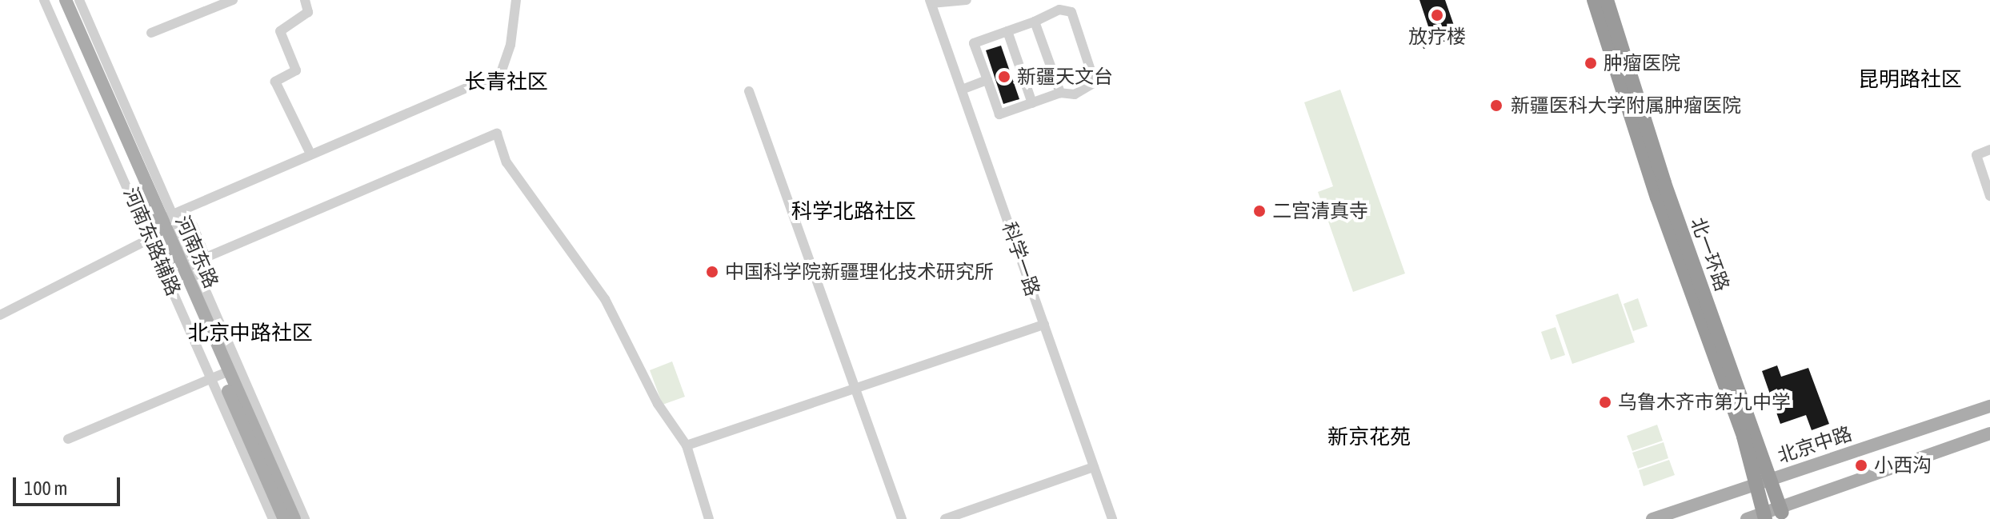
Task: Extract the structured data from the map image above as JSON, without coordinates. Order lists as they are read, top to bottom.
{
  "streets": {
    "highway": ["北一环路"],
    "main road": ["河南东路", "北京中路"],
    "street": ["河南东路辅路", "科学一路"]
  },
  "crossings": [
    ["河南东路辅路", "河南东路"]
  ],
  "districts": [
    "昆明路社区",
    "长青社区",
    "科学北路社区",
    "北京中路社区",
    "新京花苑"
  ],
  "places": [
    "放疗楼",
    "肿瘤医院",
    "新疆天文台",
    "新疆医科大学附属肿瘤医院",
    "二宫清真寺",
    "中国科学院新疆理化技术研究所",
    "乌鲁木齐市第九中学",
    "小西沟"
  ],
  "scale_bar": "100 m"
}
